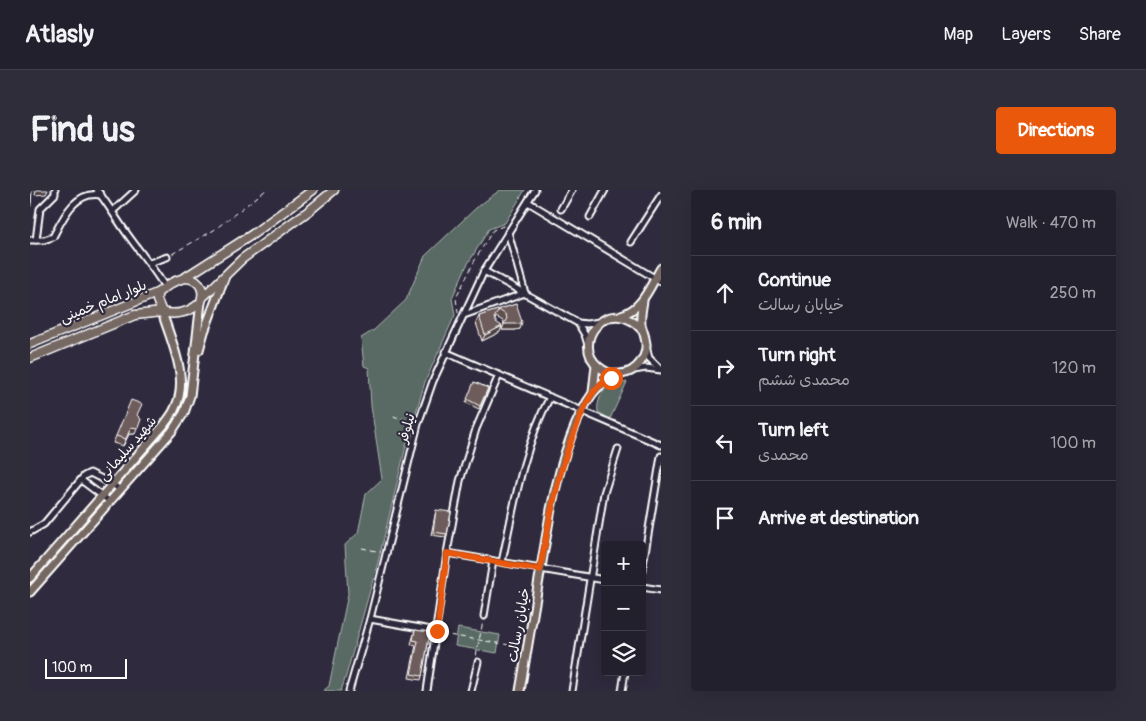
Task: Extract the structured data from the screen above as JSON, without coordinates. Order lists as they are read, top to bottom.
{
  "streets": {
    "highway": ["بلوار امام خمینی"],
    "main road": ["شهید سلیمانی", "خیابان رسالت"],
    "street": ["نیلوفر"]
  },
  "crossings": [
    ["بلوار امام خمینی", "شهید سلیمانی"]
  ],
  "scale_bar": "100 m",
  "page": {
    "header": "Atlasly",
    "nav": ["Map", "Layers", "Share"],
    "buttons": "Directions",
    "title": "Find us",
    "heading": ["6 min", "Walk · 470 m"],
    "list": [
      ["Continue", "خیابان رسالت", "250 m"],
      ["Turn right", "محمدی ششم", "120 m"],
      ["Turn left", "محمدی", "100 m"],
      "Arrive at destination"
    ],
    "map_buttons": ["+", "−"],
    "scale": "100 m"
  }
}
